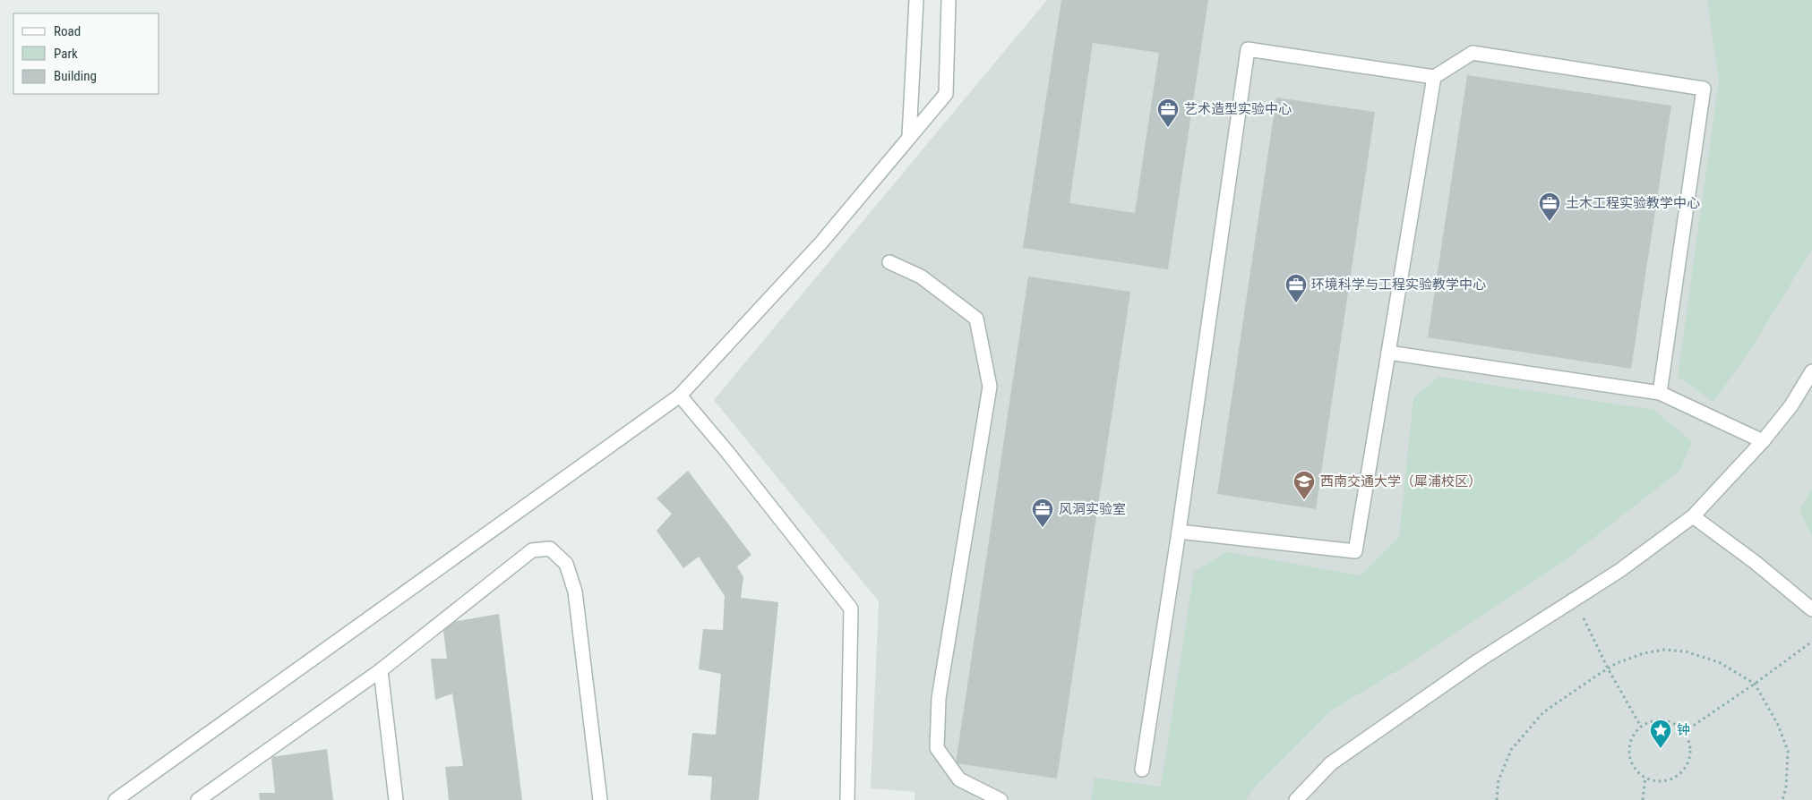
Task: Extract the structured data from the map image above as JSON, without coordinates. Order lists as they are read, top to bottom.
{
  "places": {
    "office": [
      "艺术造型实验中心",
      "土木工程实验教学中心",
      "环境科学与工程实验教学中心",
      "风洞实验室"
    ],
    "school or university": ["西南交通大学（犀浦校区）"],
    "place": ["钟"]
  },
  "legend": ["Road", "Park", "Building"]
}
